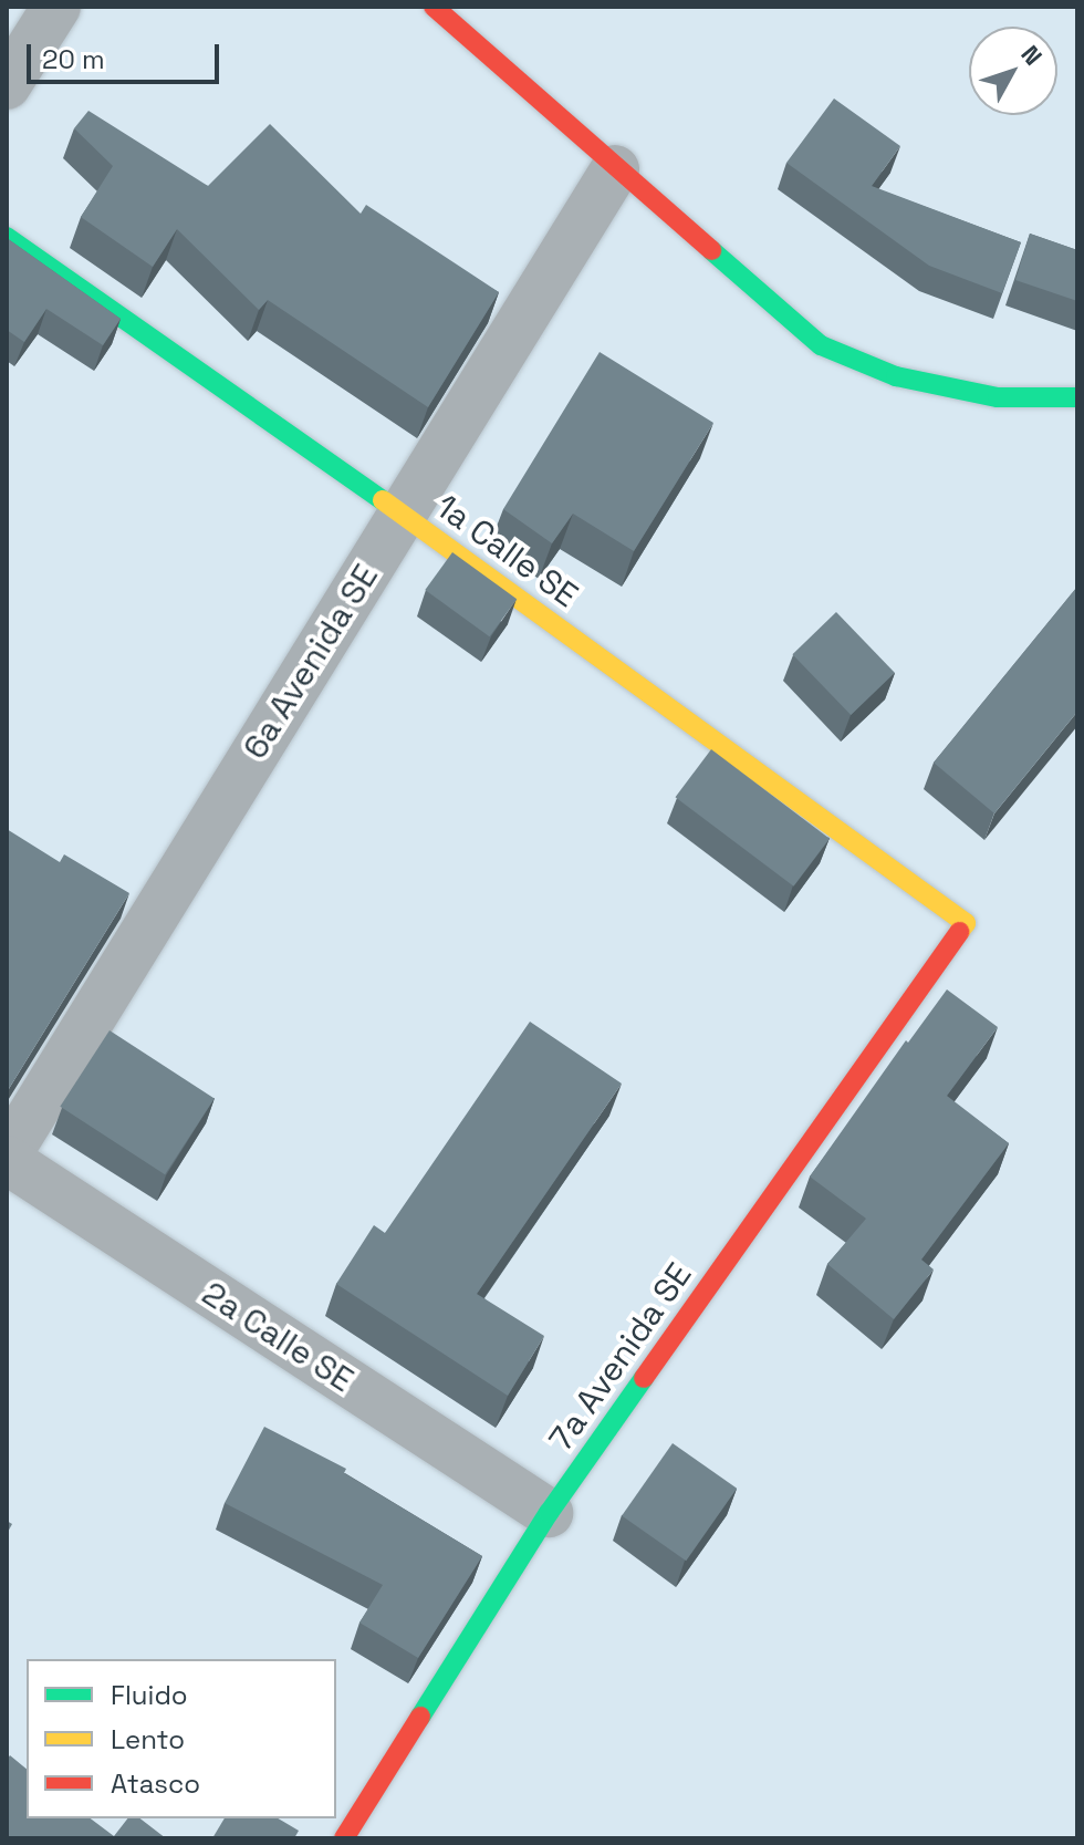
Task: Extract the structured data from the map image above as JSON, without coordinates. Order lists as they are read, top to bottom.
{
  "streets": {
    "street": [
      "1a Calle SE",
      "6a Avenida SE",
      "2a Calle SE",
      "7a Avenida SE"
    ]
  },
  "crossings": [
    ["1a Calle SE", "6a Avenida SE"],
    ["1a Calle SE", "7a Avenida SE"],
    ["6a Avenida SE", "2a Calle SE"],
    ["2a Calle SE", "7a Avenida SE"]
  ],
  "legend": ["Fluido", "Lento", "Atasco"],
  "scale_bar": "20 m",
  "north": "top right"
}
